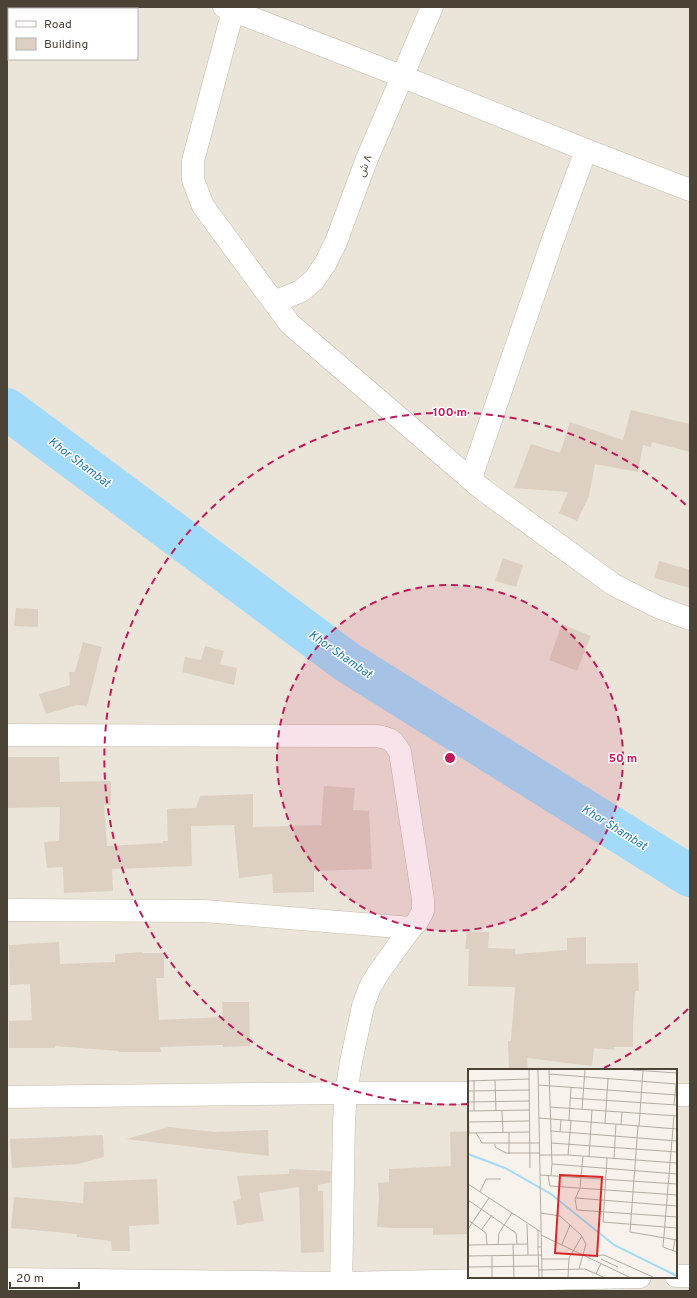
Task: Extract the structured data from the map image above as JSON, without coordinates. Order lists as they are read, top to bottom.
{
  "streets": {
    "street": ["٨ ش"]
  },
  "water": ["Khor Shambat"],
  "legend": ["Road", "Building"],
  "scale_bar": "20 m",
  "rings": ["100 m", "50 m"]
}
